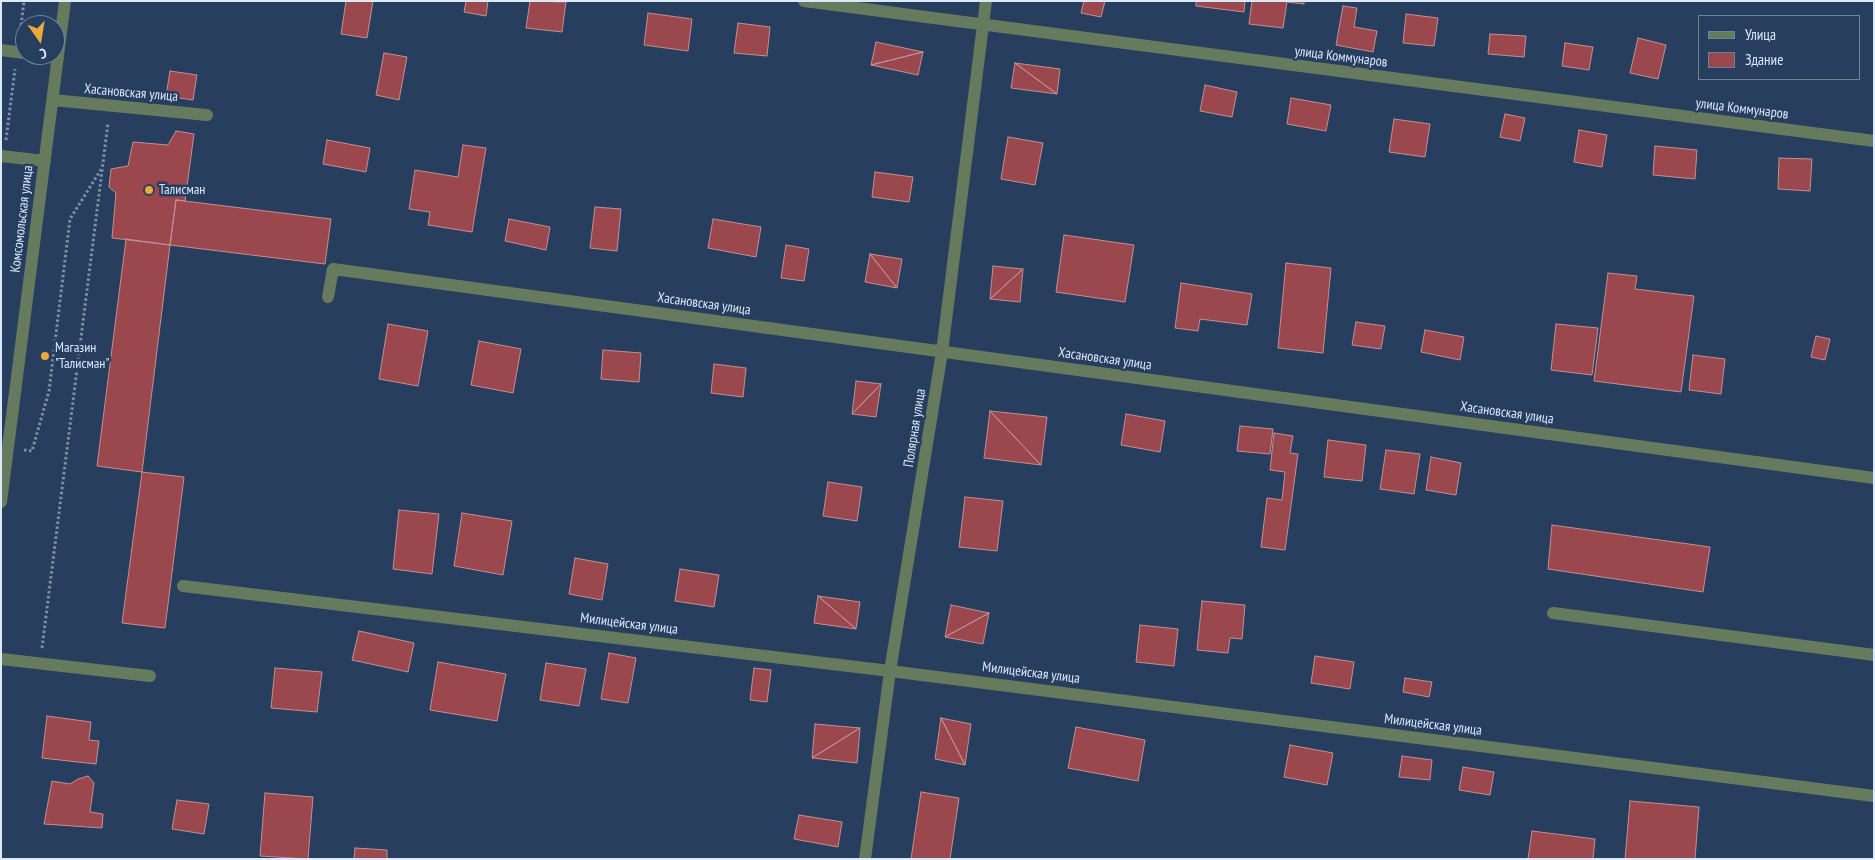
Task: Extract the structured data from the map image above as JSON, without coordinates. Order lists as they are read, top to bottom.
{
  "streets": {
    "street": [
      "улица Коммунаров",
      "Хасановская улица",
      "Комсомольская улица",
      "Полярная улица",
      "Милицейская улица"
    ]
  },
  "crossings": [
    ["улица Коммунаров", "Полярная улица"],
    ["Хасановская улица", "Комсомольская улица"],
    ["Хасановская улица", "Полярная улица"],
    ["Полярная улица", "Милицейская улица"]
  ],
  "places": ["Талисман", "Магазин \"Талисман\""],
  "legend": ["Улица", "Здание"],
  "north": "bottom"
}
